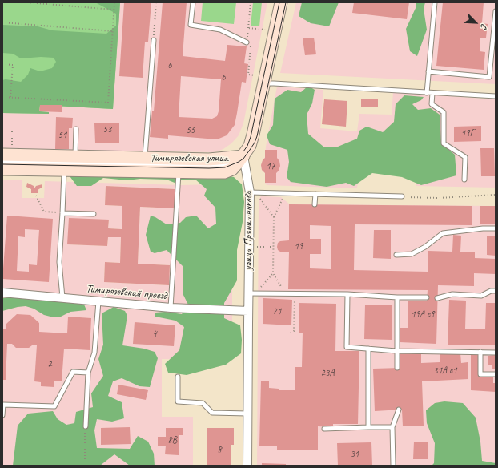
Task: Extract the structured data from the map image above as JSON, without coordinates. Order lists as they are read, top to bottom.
{
  "streets": {
    "main road": ["Тимирязевская улица"],
    "street": ["улица Прянишникова", "Тимирязевский проезд"]
  },
  "crossings": [
    ["Тимирязевская улица", "улица Прянишникова"],
    ["улица Прянишникова", "Тимирязевский проезд"]
  ],
  "house_numbers": [
    "6",
    "6",
    "53",
    "55",
    "19Г",
    "51",
    "17",
    "19",
    "21",
    "19А с9",
    "4",
    "2",
    "31А с1",
    "23А",
    "8В",
    "8",
    "31"
  ],
  "north": "bottom right"
}
